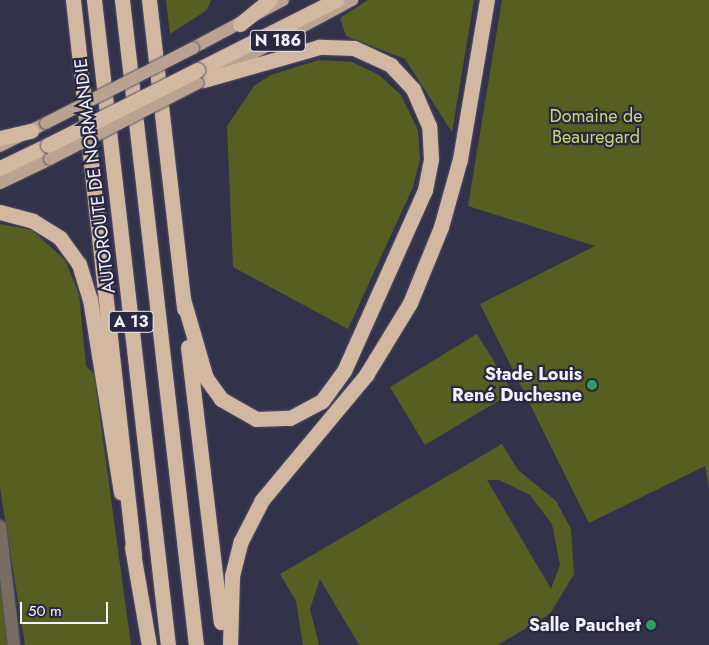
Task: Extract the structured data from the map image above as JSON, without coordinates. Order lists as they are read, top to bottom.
{
  "streets": {
    "highway": ["N 186", "AUTOROUTE DE NORMANDIE", "A 13"]
  },
  "parks": ["Domaine de Beauregard"],
  "places": ["Stade Louis René Duchesne", "Salle Pauchet"],
  "scale_bar": "50 m"
}
